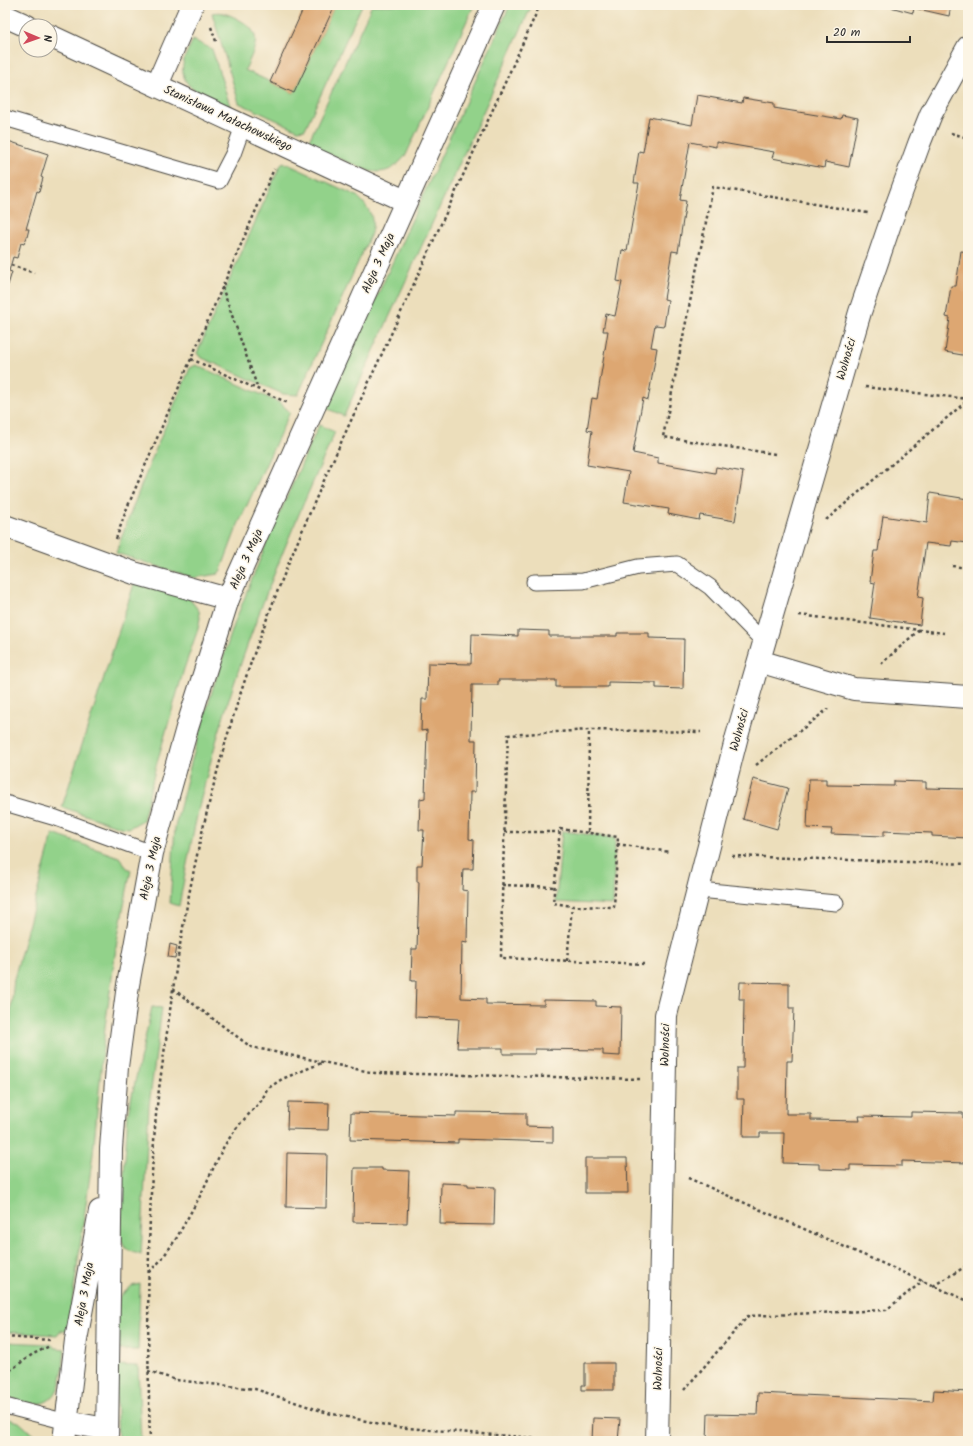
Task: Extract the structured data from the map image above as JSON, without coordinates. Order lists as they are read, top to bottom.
{
  "streets": {
    "street": ["Stanisława Małachowskiego", "Aleja 3 Maja", "Wolności"]
  },
  "crossings": [
    ["Stanisława Małachowskiego", "Aleja 3 Maja"]
  ],
  "scale_bar": "20 m",
  "north": "right"
}
